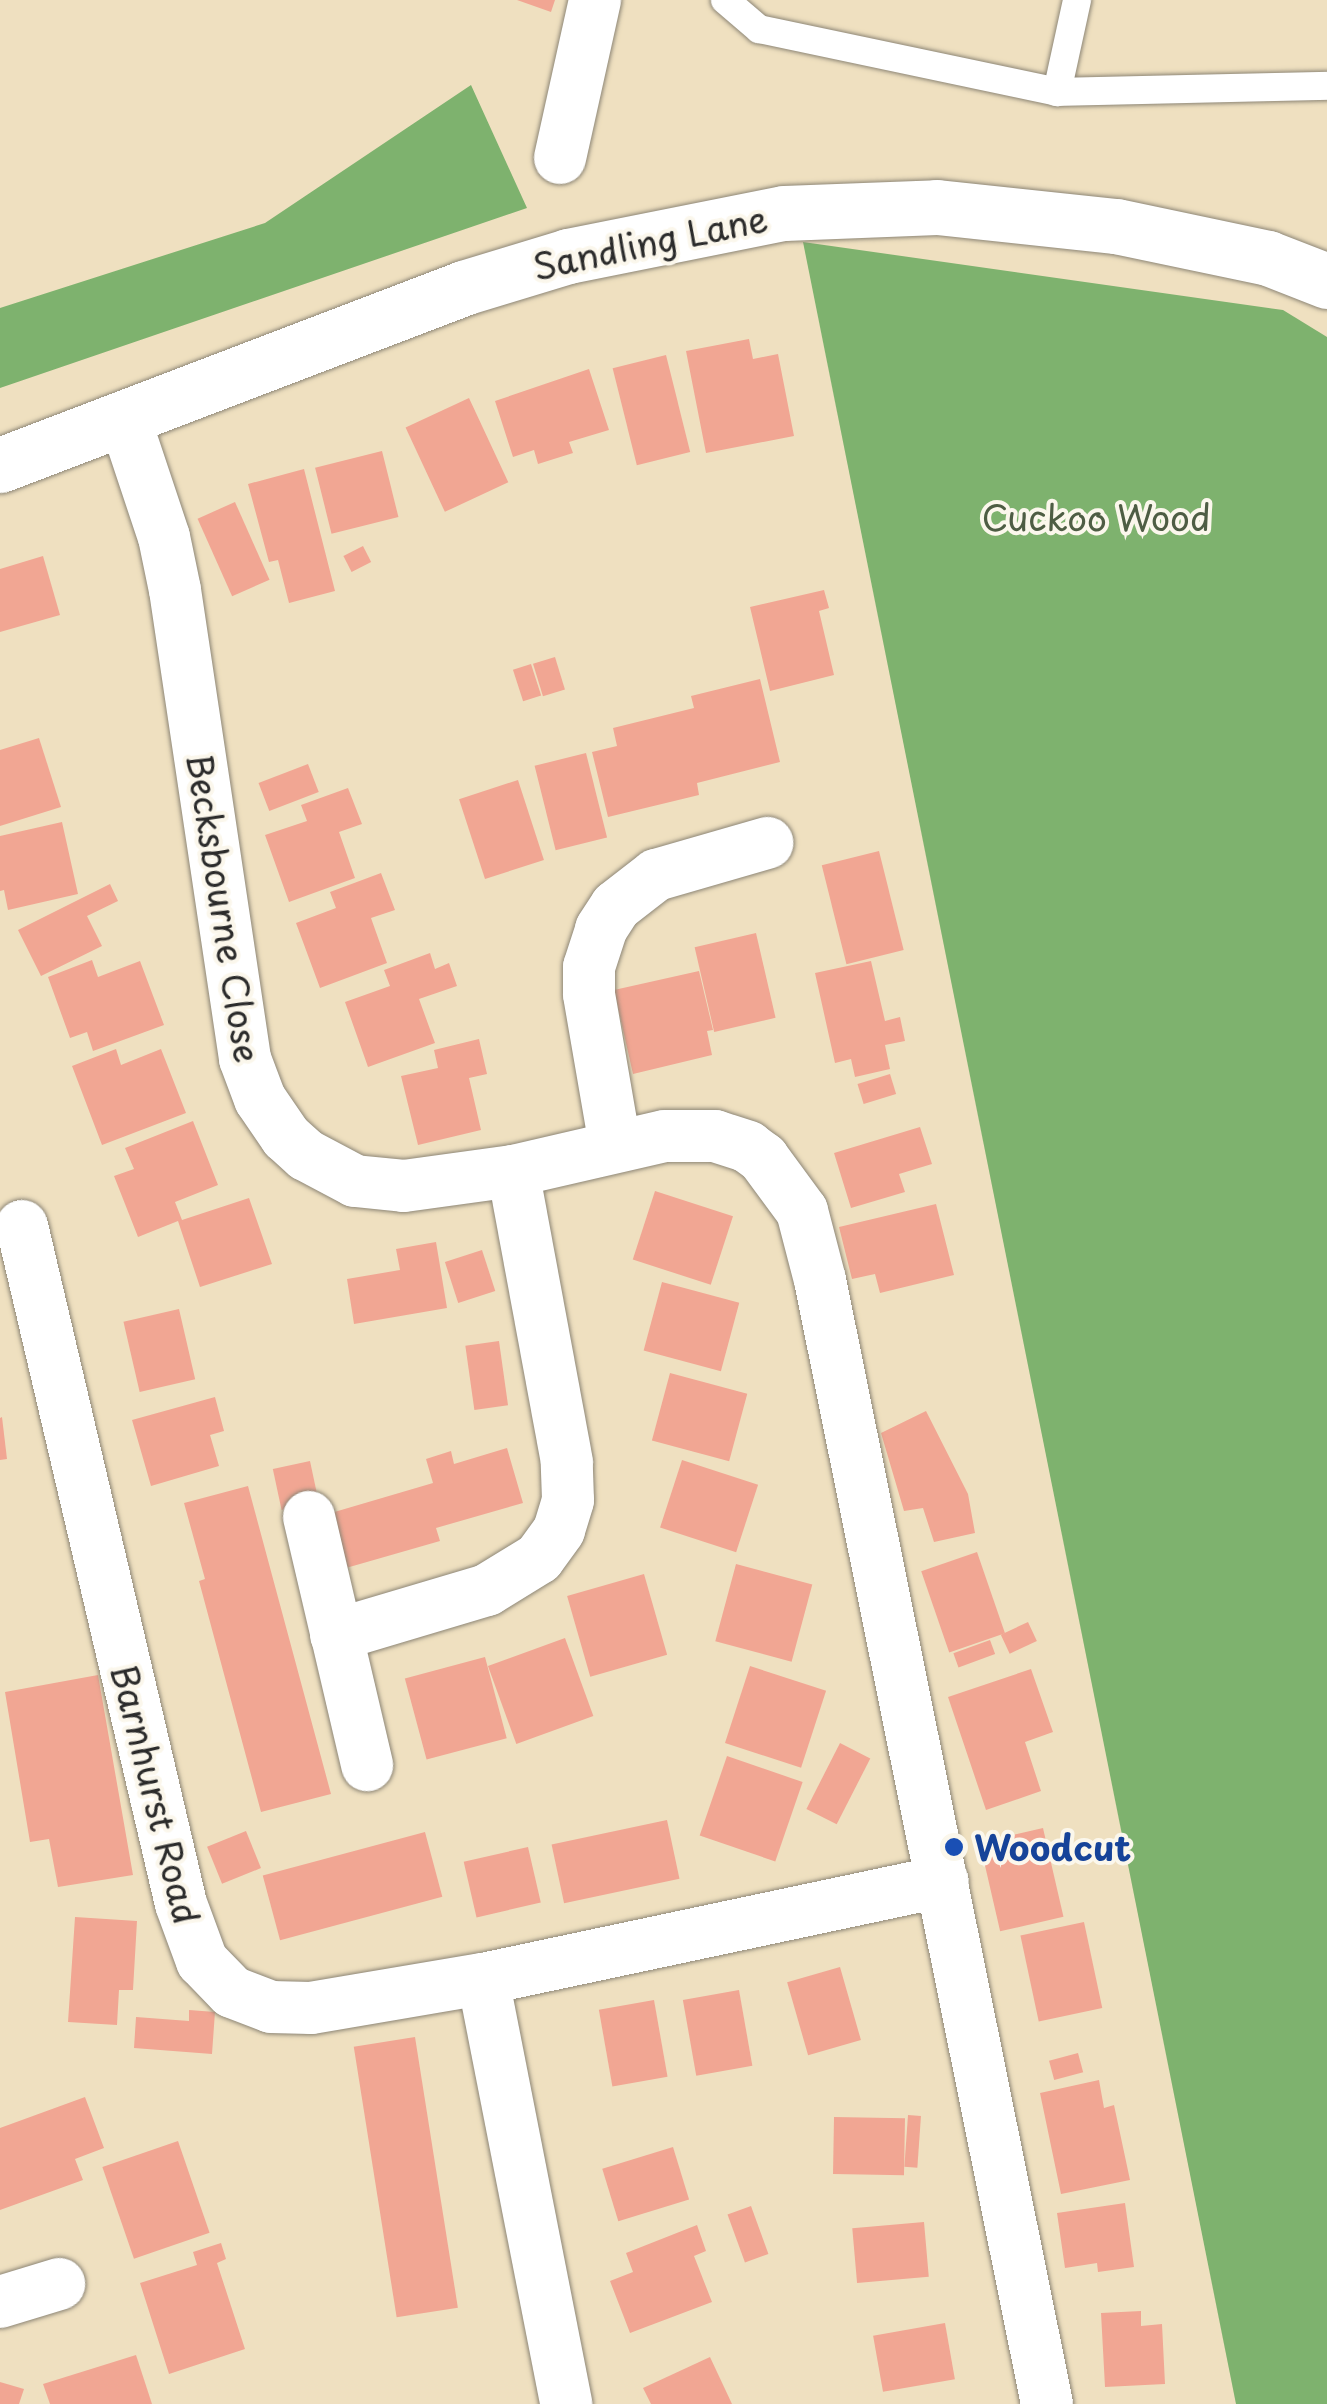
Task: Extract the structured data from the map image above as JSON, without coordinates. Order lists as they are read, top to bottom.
{
  "streets": {
    "street": ["Sandling Lane", "Becksbourne Close", "Barnhurst Road"]
  },
  "crossings": [
    ["Sandling Lane", "Becksbourne Close"]
  ],
  "parks": ["Cuckoo Wood"],
  "places": ["Woodcut"]
}
